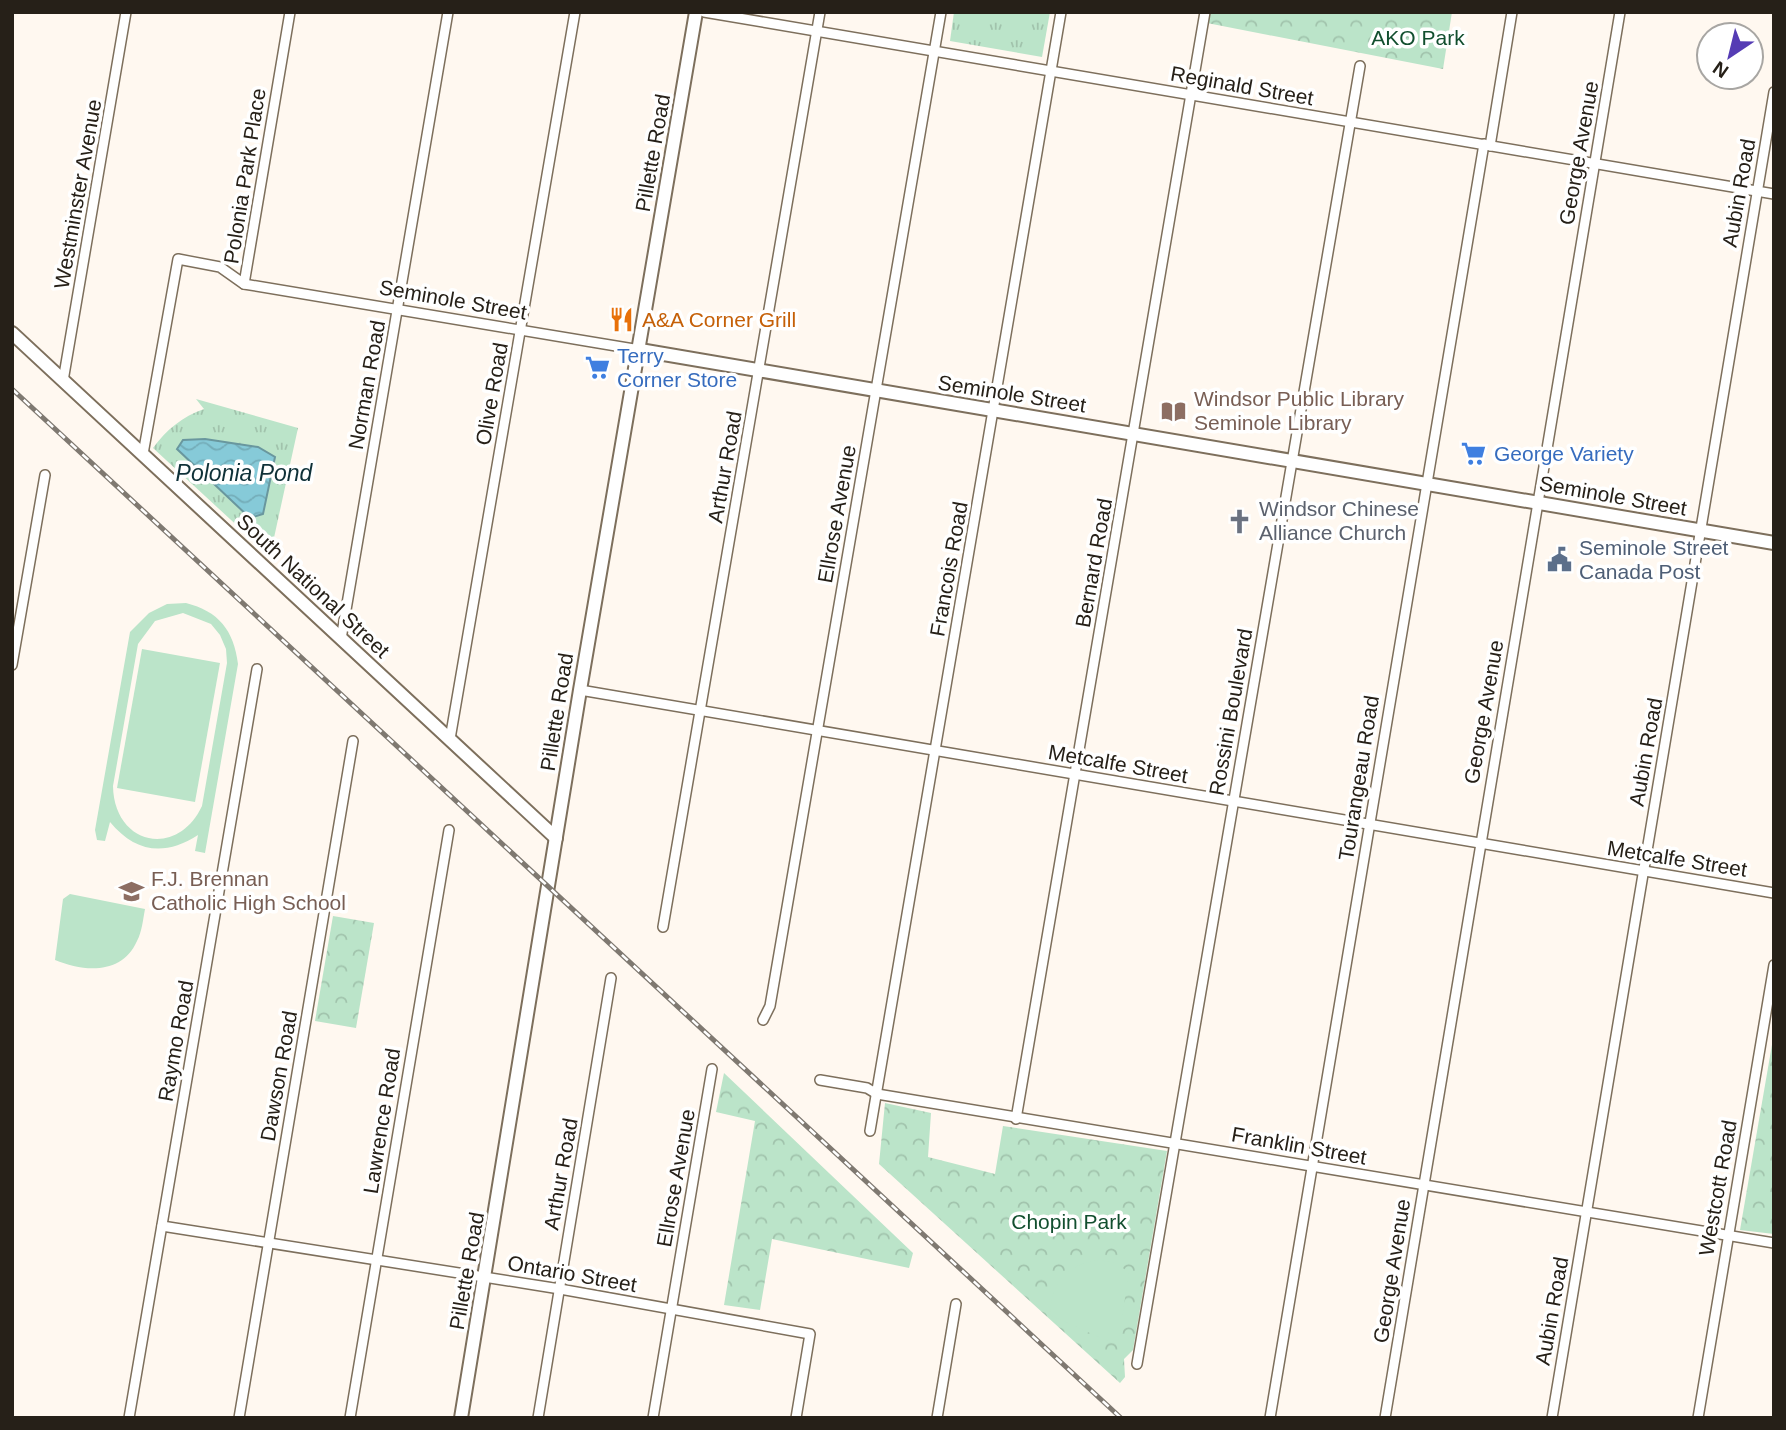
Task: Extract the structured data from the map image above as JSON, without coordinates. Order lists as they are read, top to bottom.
{
  "streets": {
    "street": [
      "Reginald Street",
      "Pillette Road",
      "George Avenue",
      "Polonia Park Place",
      "Aubin Road",
      "Westminster Avenue",
      "Seminole Street",
      "Norman Road",
      "Olive Road",
      "Arthur Road",
      "Ellrose Avenue",
      "Bernard Road",
      "Francois Road",
      "South National Street",
      "Rossini Boulevard",
      "Metcalfe Street",
      "Tourangeau Road",
      "Raymo Road",
      "Dawson Road",
      "Lawrence Road",
      "Franklin Street",
      "Westcott Road",
      "Ontario Street"
    ]
  },
  "crossings": [
    ["Reginald Street", "George Avenue"],
    ["Reginald Street", "Aubin Road"],
    ["Reginald Street", "Arthur Road"],
    ["Reginald Street", "Ellrose Avenue"],
    ["Reginald Street", "Bernard Road"],
    ["Reginald Street", "Francois Road"],
    ["Reginald Street", "Rossini Boulevard"],
    ["Reginald Street", "Tourangeau Road"],
    ["Pillette Road", "Seminole Street"],
    ["Pillette Road", "South National Street"],
    ["Pillette Road", "Metcalfe Street"],
    ["Pillette Road", "Ontario Street"],
    ["George Avenue", "Seminole Street"],
    ["George Avenue", "Metcalfe Street"],
    ["George Avenue", "Franklin Street"],
    ["Polonia Park Place", "Seminole Street"],
    ["Polonia Park Place", "South National Street"],
    ["Aubin Road", "Seminole Street"],
    ["Aubin Road", "Metcalfe Street"],
    ["Aubin Road", "Franklin Street"],
    ["Westminster Avenue", "South National Street"],
    ["Seminole Street", "Norman Road"],
    ["Seminole Street", "Olive Road"],
    ["Seminole Street", "Arthur Road"],
    ["Seminole Street", "Ellrose Avenue"],
    ["Seminole Street", "Bernard Road"],
    ["Seminole Street", "Francois Road"],
    ["Seminole Street", "Rossini Boulevard"],
    ["Seminole Street", "Tourangeau Road"],
    ["Norman Road", "South National Street"],
    ["Olive Road", "South National Street"],
    ["Arthur Road", "Metcalfe Street"],
    ["Arthur Road", "Ontario Street"],
    ["Ellrose Avenue", "Metcalfe Street"],
    ["Ellrose Avenue", "Ontario Street"],
    ["Bernard Road", "Metcalfe Street"],
    ["Bernard Road", "Franklin Street"],
    ["Francois Road", "Metcalfe Street"],
    ["Francois Road", "Franklin Street"],
    ["Rossini Boulevard", "Metcalfe Street"],
    ["Rossini Boulevard", "Franklin Street"],
    ["Metcalfe Street", "Tourangeau Road"],
    ["Tourangeau Road", "Franklin Street"],
    ["Raymo Road", "Ontario Street"],
    ["Dawson Road", "Ontario Street"],
    ["Lawrence Road", "Ontario Street"],
    ["Franklin Street", "Westcott Road"]
  ],
  "water": ["Polonia Pond"],
  "parks": ["AKO Park", "Chopin Park"],
  "places": {
    "restaurant": ["A&A Corner Grill"],
    "supermarket": ["Terry Corner Store", "George Variety"],
    "library": ["Windsor Public Library Seminole Library"],
    "church": ["Windsor Chinese Alliance Church"],
    "public building": ["Seminole Street Canada Post"],
    "school or university": ["F.J. Brennan Catholic High School"]
  },
  "north": "bottom left"
}
